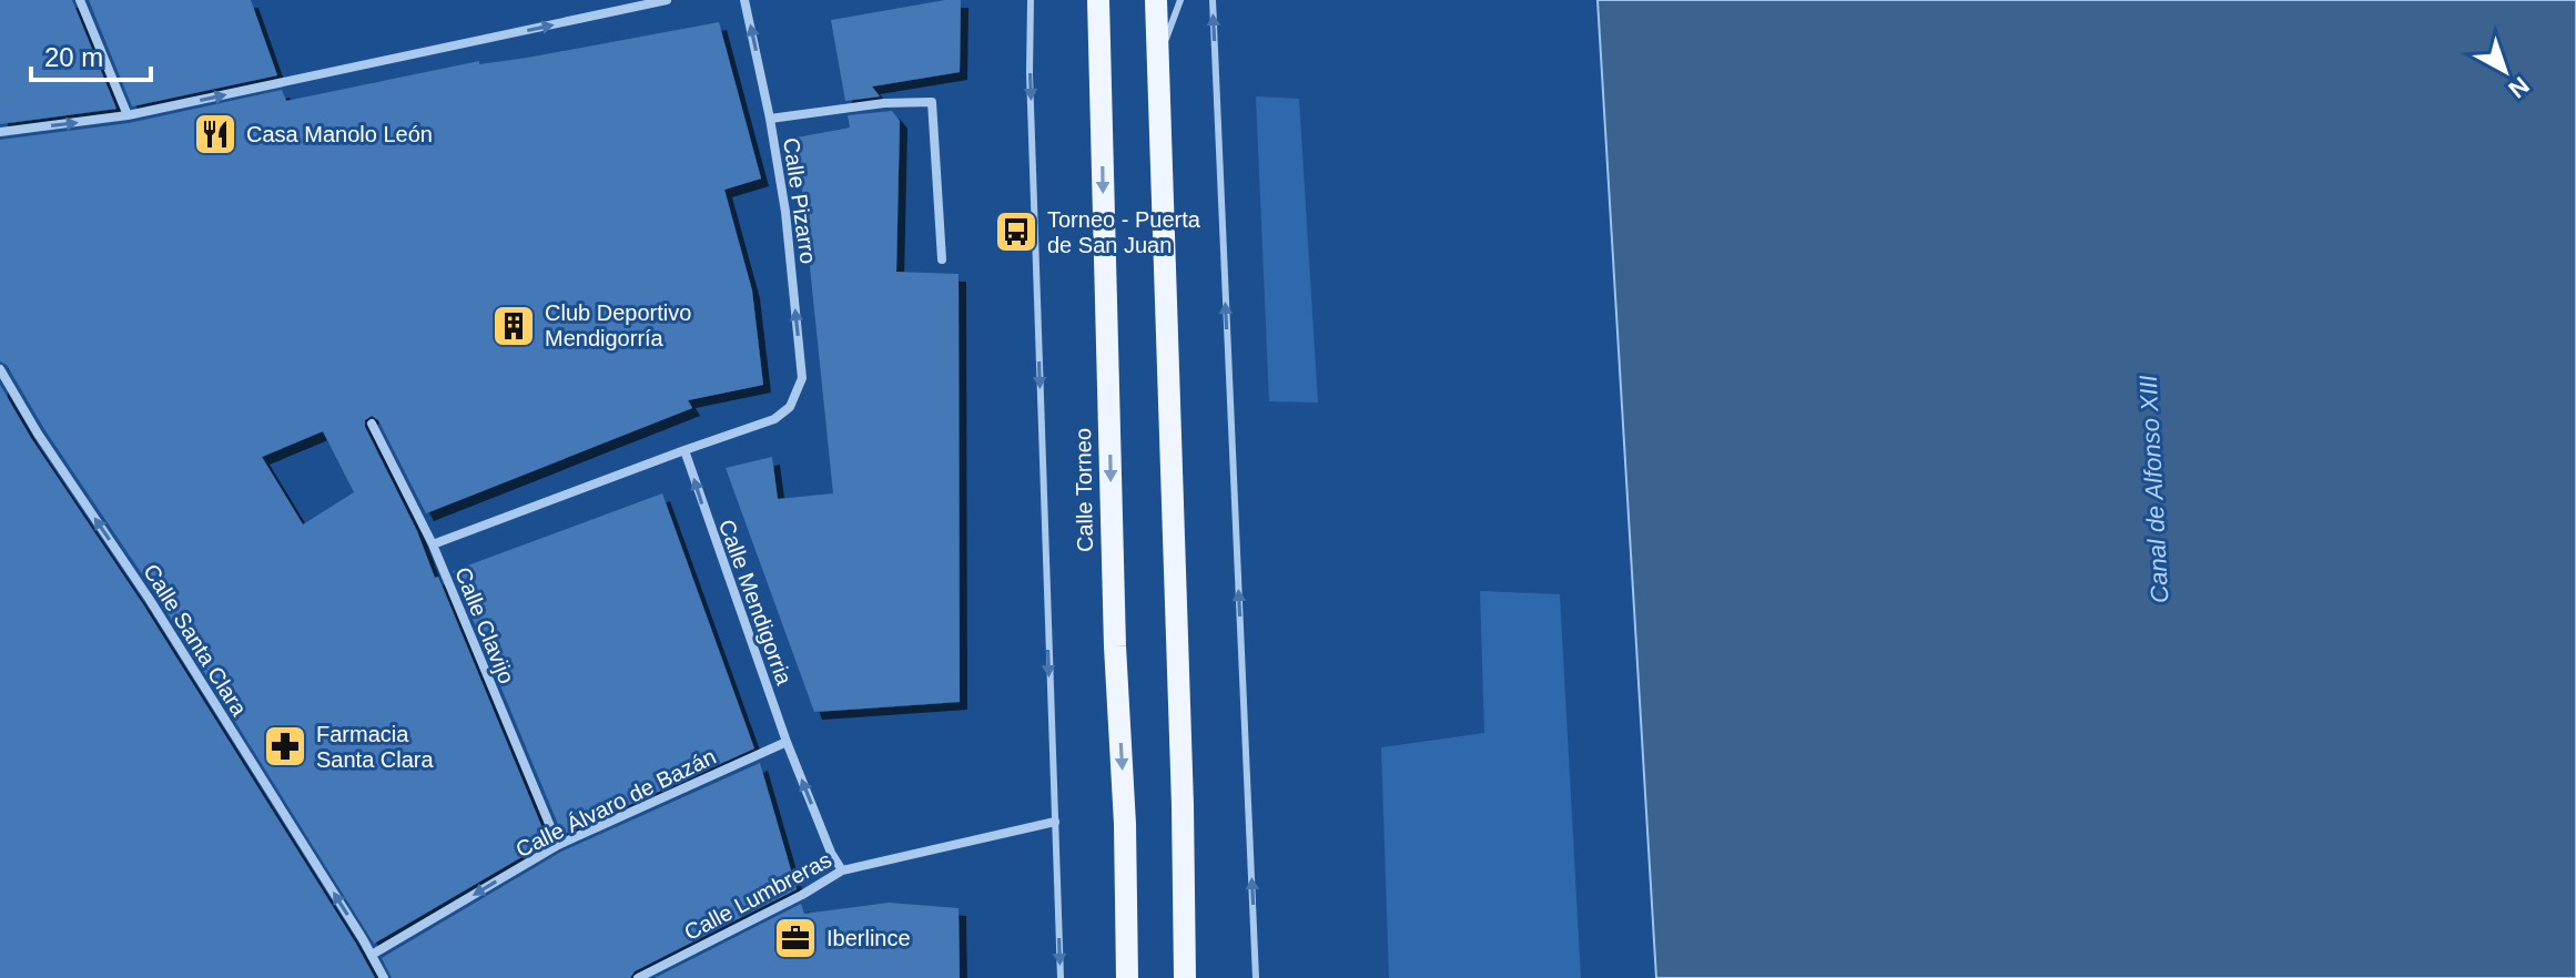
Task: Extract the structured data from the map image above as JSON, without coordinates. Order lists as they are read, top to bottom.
{
  "streets": {
    "main road": ["Calle Torneo"],
    "street": [
      "Calle Pizarro",
      "Calle Mendigorria",
      "Calle Clavijo",
      "Calle Santa Clara",
      "Calle Álvaro de Bazán",
      "Calle Lumbreras"
    ]
  },
  "crossings": [
    ["Calle Pizarro", "Calle Mendigorria"],
    ["Calle Mendigorria", "Calle Álvaro de Bazán"],
    ["Calle Mendigorria", "Calle Lumbreras"],
    ["Calle Clavijo", "Calle Álvaro de Bazán"],
    ["Calle Santa Clara", "Calle Álvaro de Bazán"]
  ],
  "one_way": [
    "Calle Pizarro",
    "Calle Mendigorria",
    "Calle Santa Clara",
    "Calle Álvaro de Bazán"
  ],
  "water": ["Canal de Alfonso XIII"],
  "places": {
    "restaurant": ["Casa Manolo León"],
    "bus stop": ["Torneo - Puerta de San Juan"],
    "building": ["Club Deportivo Mendigorría"],
    "pharmacy": ["Farmacia Santa Clara"],
    "office": ["Iberlince"]
  },
  "scale_bar": "20 m",
  "north": "bottom right"
}
